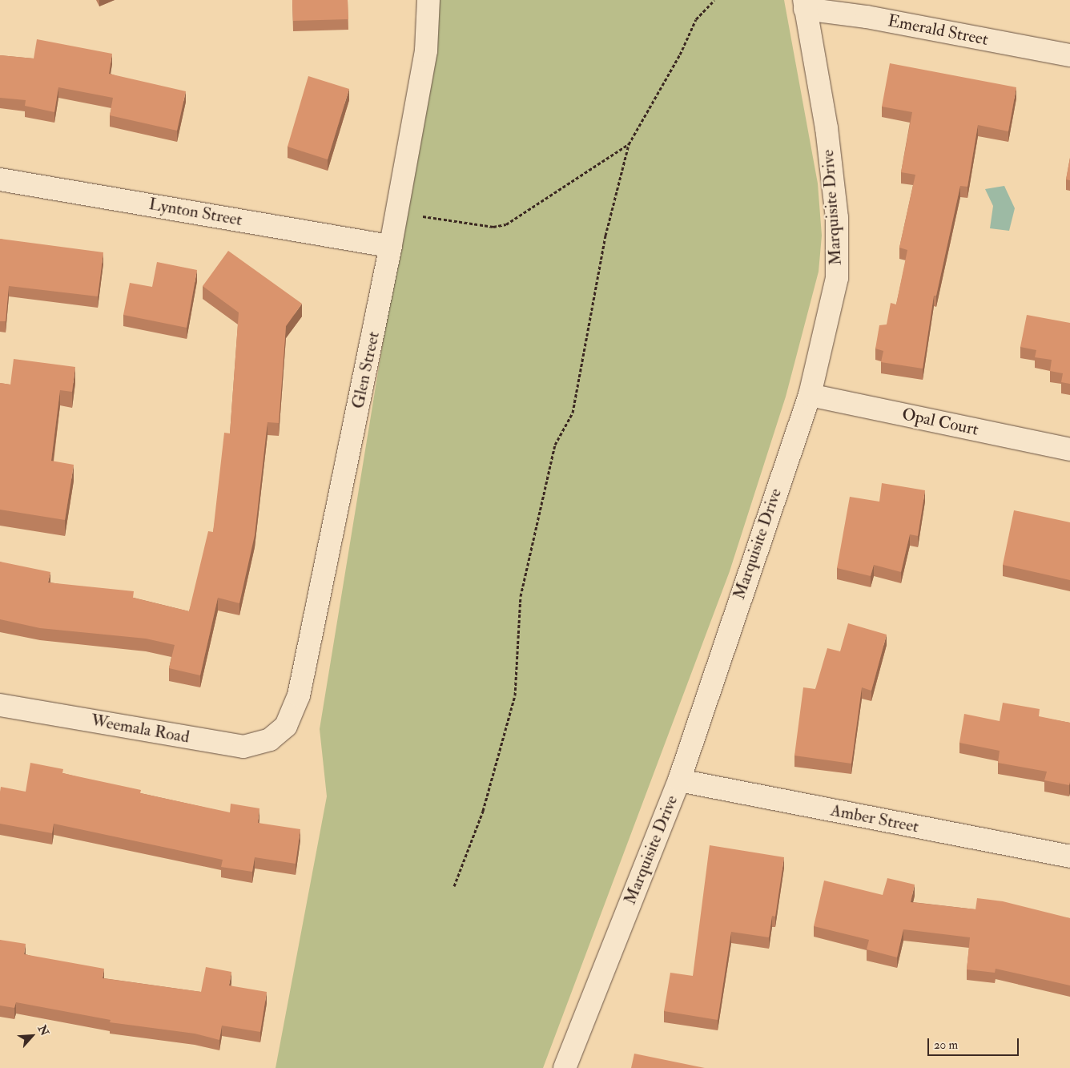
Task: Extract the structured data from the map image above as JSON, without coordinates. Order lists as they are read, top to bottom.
{
  "streets": {
    "street": [
      "Emerald Street",
      "Marquisite Drive",
      "Lynton Street",
      "Glen Street",
      "Opal Court",
      "Weemala Road",
      "Amber Street"
    ]
  },
  "crossings": [
    ["Emerald Street", "Marquisite Drive"],
    ["Marquisite Drive", "Opal Court"],
    ["Marquisite Drive", "Amber Street"],
    ["Lynton Street", "Glen Street"],
    ["Glen Street", "Weemala Road"]
  ],
  "scale_bar": "20 m",
  "north": "top right"
}
